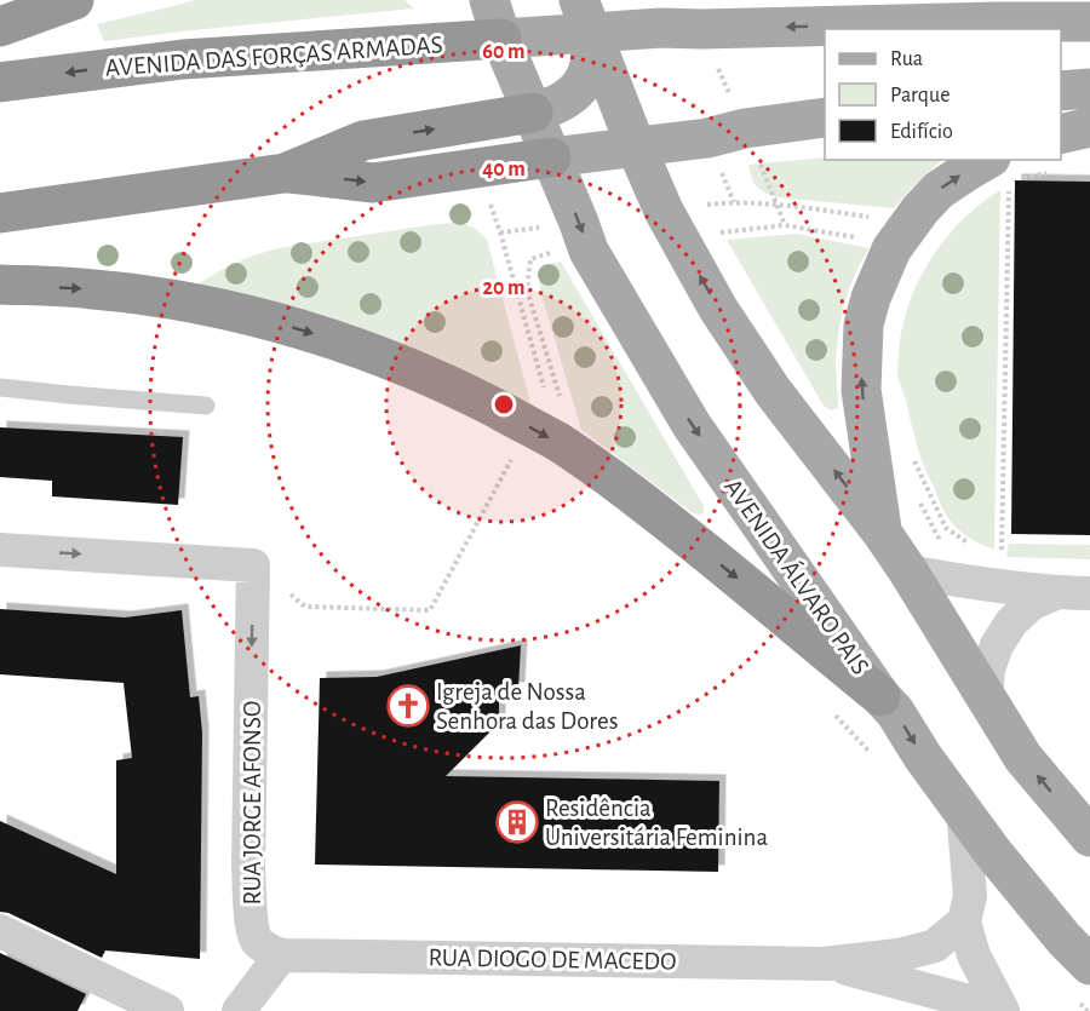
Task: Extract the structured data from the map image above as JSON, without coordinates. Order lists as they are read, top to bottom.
{
  "streets": {
    "highway": ["AVENIDA DAS FORÇAS ARMADAS"],
    "main road": ["AVENIDA ÁLVARO PAIS"],
    "street": ["RUA JORGE AFONSO", "RUA DIOGO DE MACEDO"]
  },
  "crossings": [
    ["AVENIDA DAS FORÇAS ARMADAS", "AVENIDA ÁLVARO PAIS"],
    ["RUA JORGE AFONSO", "RUA DIOGO DE MACEDO"]
  ],
  "one_way": ["RUA JORGE AFONSO"],
  "places": {
    "church": ["Igreja de Nossa Senhora das Dores"],
    "building": ["Residência Universitária Feminina"]
  },
  "legend": ["Rua", "Parque", "Edifício"],
  "rings": ["60 m", "40 m", "20 m"]
}
